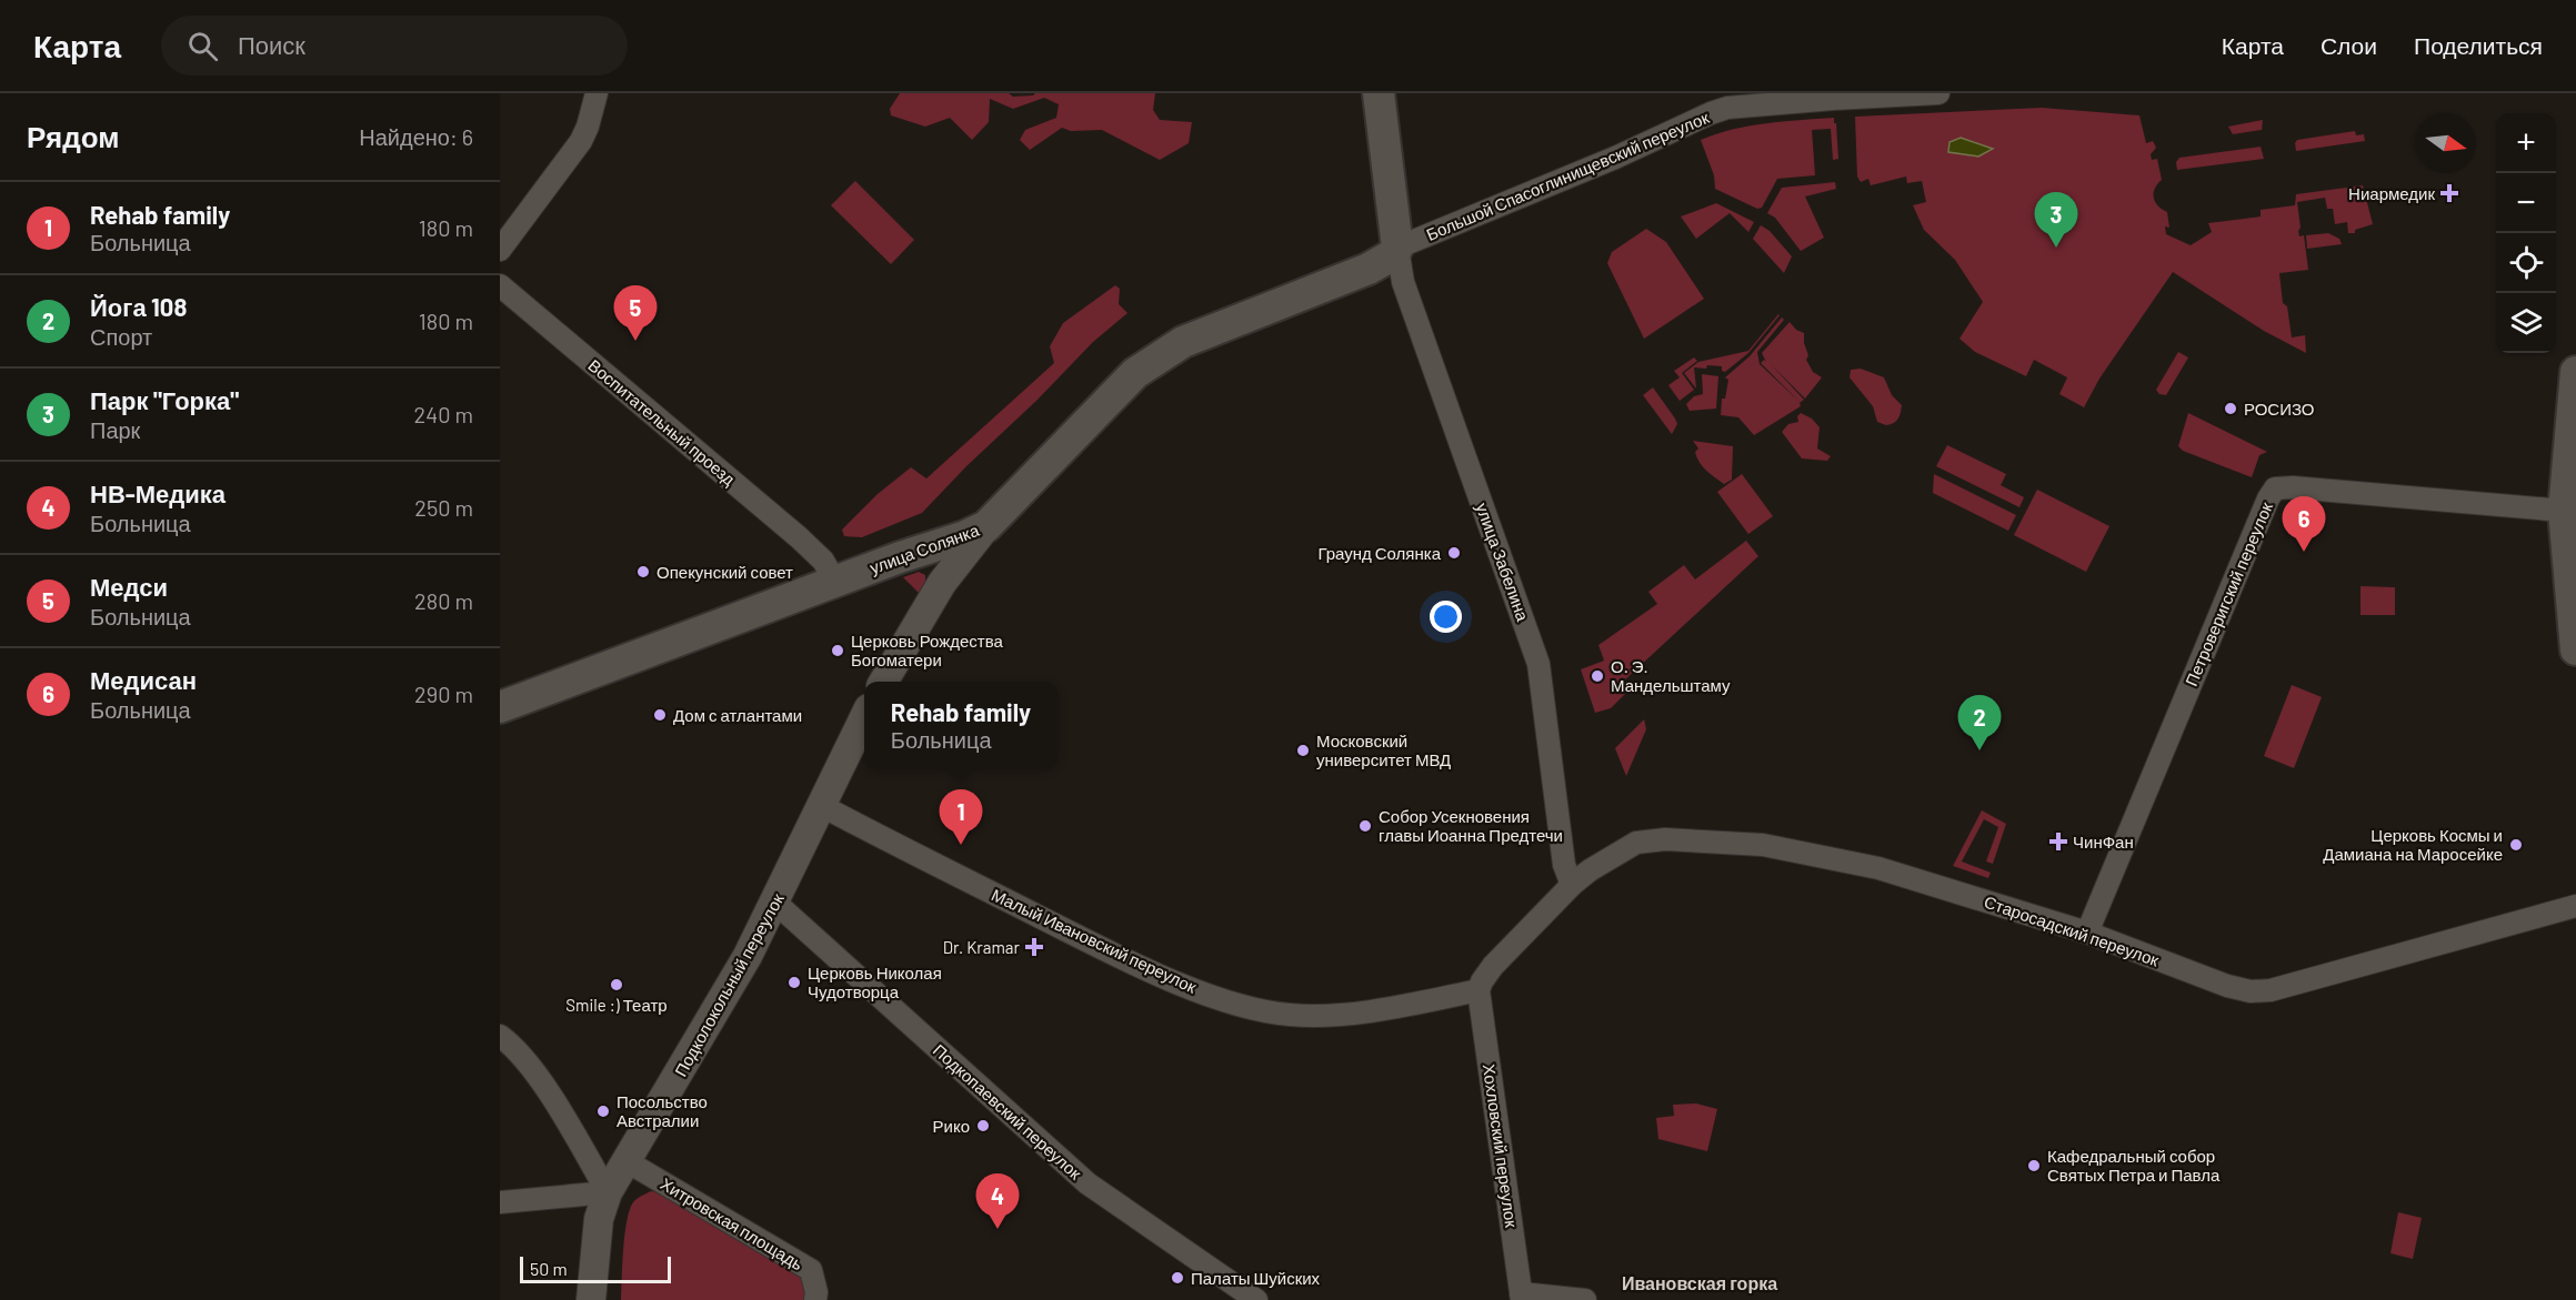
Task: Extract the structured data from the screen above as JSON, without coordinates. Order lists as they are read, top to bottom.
{
  "streets": {
    "main road": ["улица Солянка"],
    "street": [
      "Большой Спасоглинищевский переулок",
      "Воспитательный проезд",
      "улица Забелина",
      "Петроверигский переулок",
      "Старосадский переулок",
      "Малый Ивановский переулок",
      "Подколокольный переулок",
      "Подкопаевский переулок",
      "Хохловский переулок",
      "Хитровская площадь"
    ]
  },
  "crossings": [
    ["Большой Спасоглинищевский переулок", "улица Солянка"],
    ["Большой Спасоглинищевский переулок", "улица Забелина"],
    ["Воспитательный проезд", "улица Солянка"],
    ["улица Солянка", "улица Забелина"],
    ["улица Забелина", "Старосадский переулок"],
    ["Петроверигский переулок", "Старосадский переулок"],
    ["Малый Ивановский переулок", "Подколокольный переулок"],
    ["Малый Ивановский переулок", "Хохловский переулок"],
    ["Подколокольный переулок", "Подкопаевский переулок"],
    ["Подколокольный переулок", "Хитровская площадь"]
  ],
  "districts": ["Ивановская горка"],
  "places": {
    "health": ["Ниармедик", "ЧинФан", "Dr. Kramar"],
    "other": [
      "РОСИЗО",
      "Граунд Солянка",
      "Опекунский совет",
      "Церковь Рождества Богоматери",
      "О. Э. Мандельштаму",
      "Дом с атлантами",
      "Московский университет МВД",
      "Собор Усекновения главы Иоанна Предтечи",
      "Церковь Космы и Дамиана на Маросейке",
      "Церковь Николая Чудотворца",
      "Smile :) Театр",
      "Посольство Австралии",
      "Рико",
      "Кафедральный собор Святых Петра и Павла",
      "Палаты Шуйских"
    ]
  },
  "scale_bar": "50 m",
  "north": "right",
  "page": {
    "header": "Карта",
    "search": "Поиск",
    "nav": ["Карта", "Слои", "Поделиться"],
    "heading": ["Рядом", "Найдено: 6"],
    "map_buttons": ["+", "−"],
    "list": [
      {
        "mark": "1",
        "name": "Rehab family",
        "note": "Больница",
        "value": "180 m"
      },
      {
        "mark": "2",
        "name": "Йога 108",
        "note": "Спорт",
        "value": "180 m"
      },
      {
        "mark": "3",
        "name": "Парк \"Горка\"",
        "note": "Парк",
        "value": "240 m"
      },
      {
        "mark": "4",
        "name": "НВ-Медика",
        "note": "Больница",
        "value": "250 m"
      },
      {
        "mark": "5",
        "name": "Медси",
        "note": "Больница",
        "value": "280 m"
      },
      {
        "mark": "6",
        "name": "Медисан",
        "note": "Больница",
        "value": "290 m"
      }
    ],
    "pins": [
      "3",
      "5",
      "6",
      "2",
      "1",
      "4"
    ],
    "popup": ["Rehab family", "Больница"],
    "scale": "50 m"
  }
}
